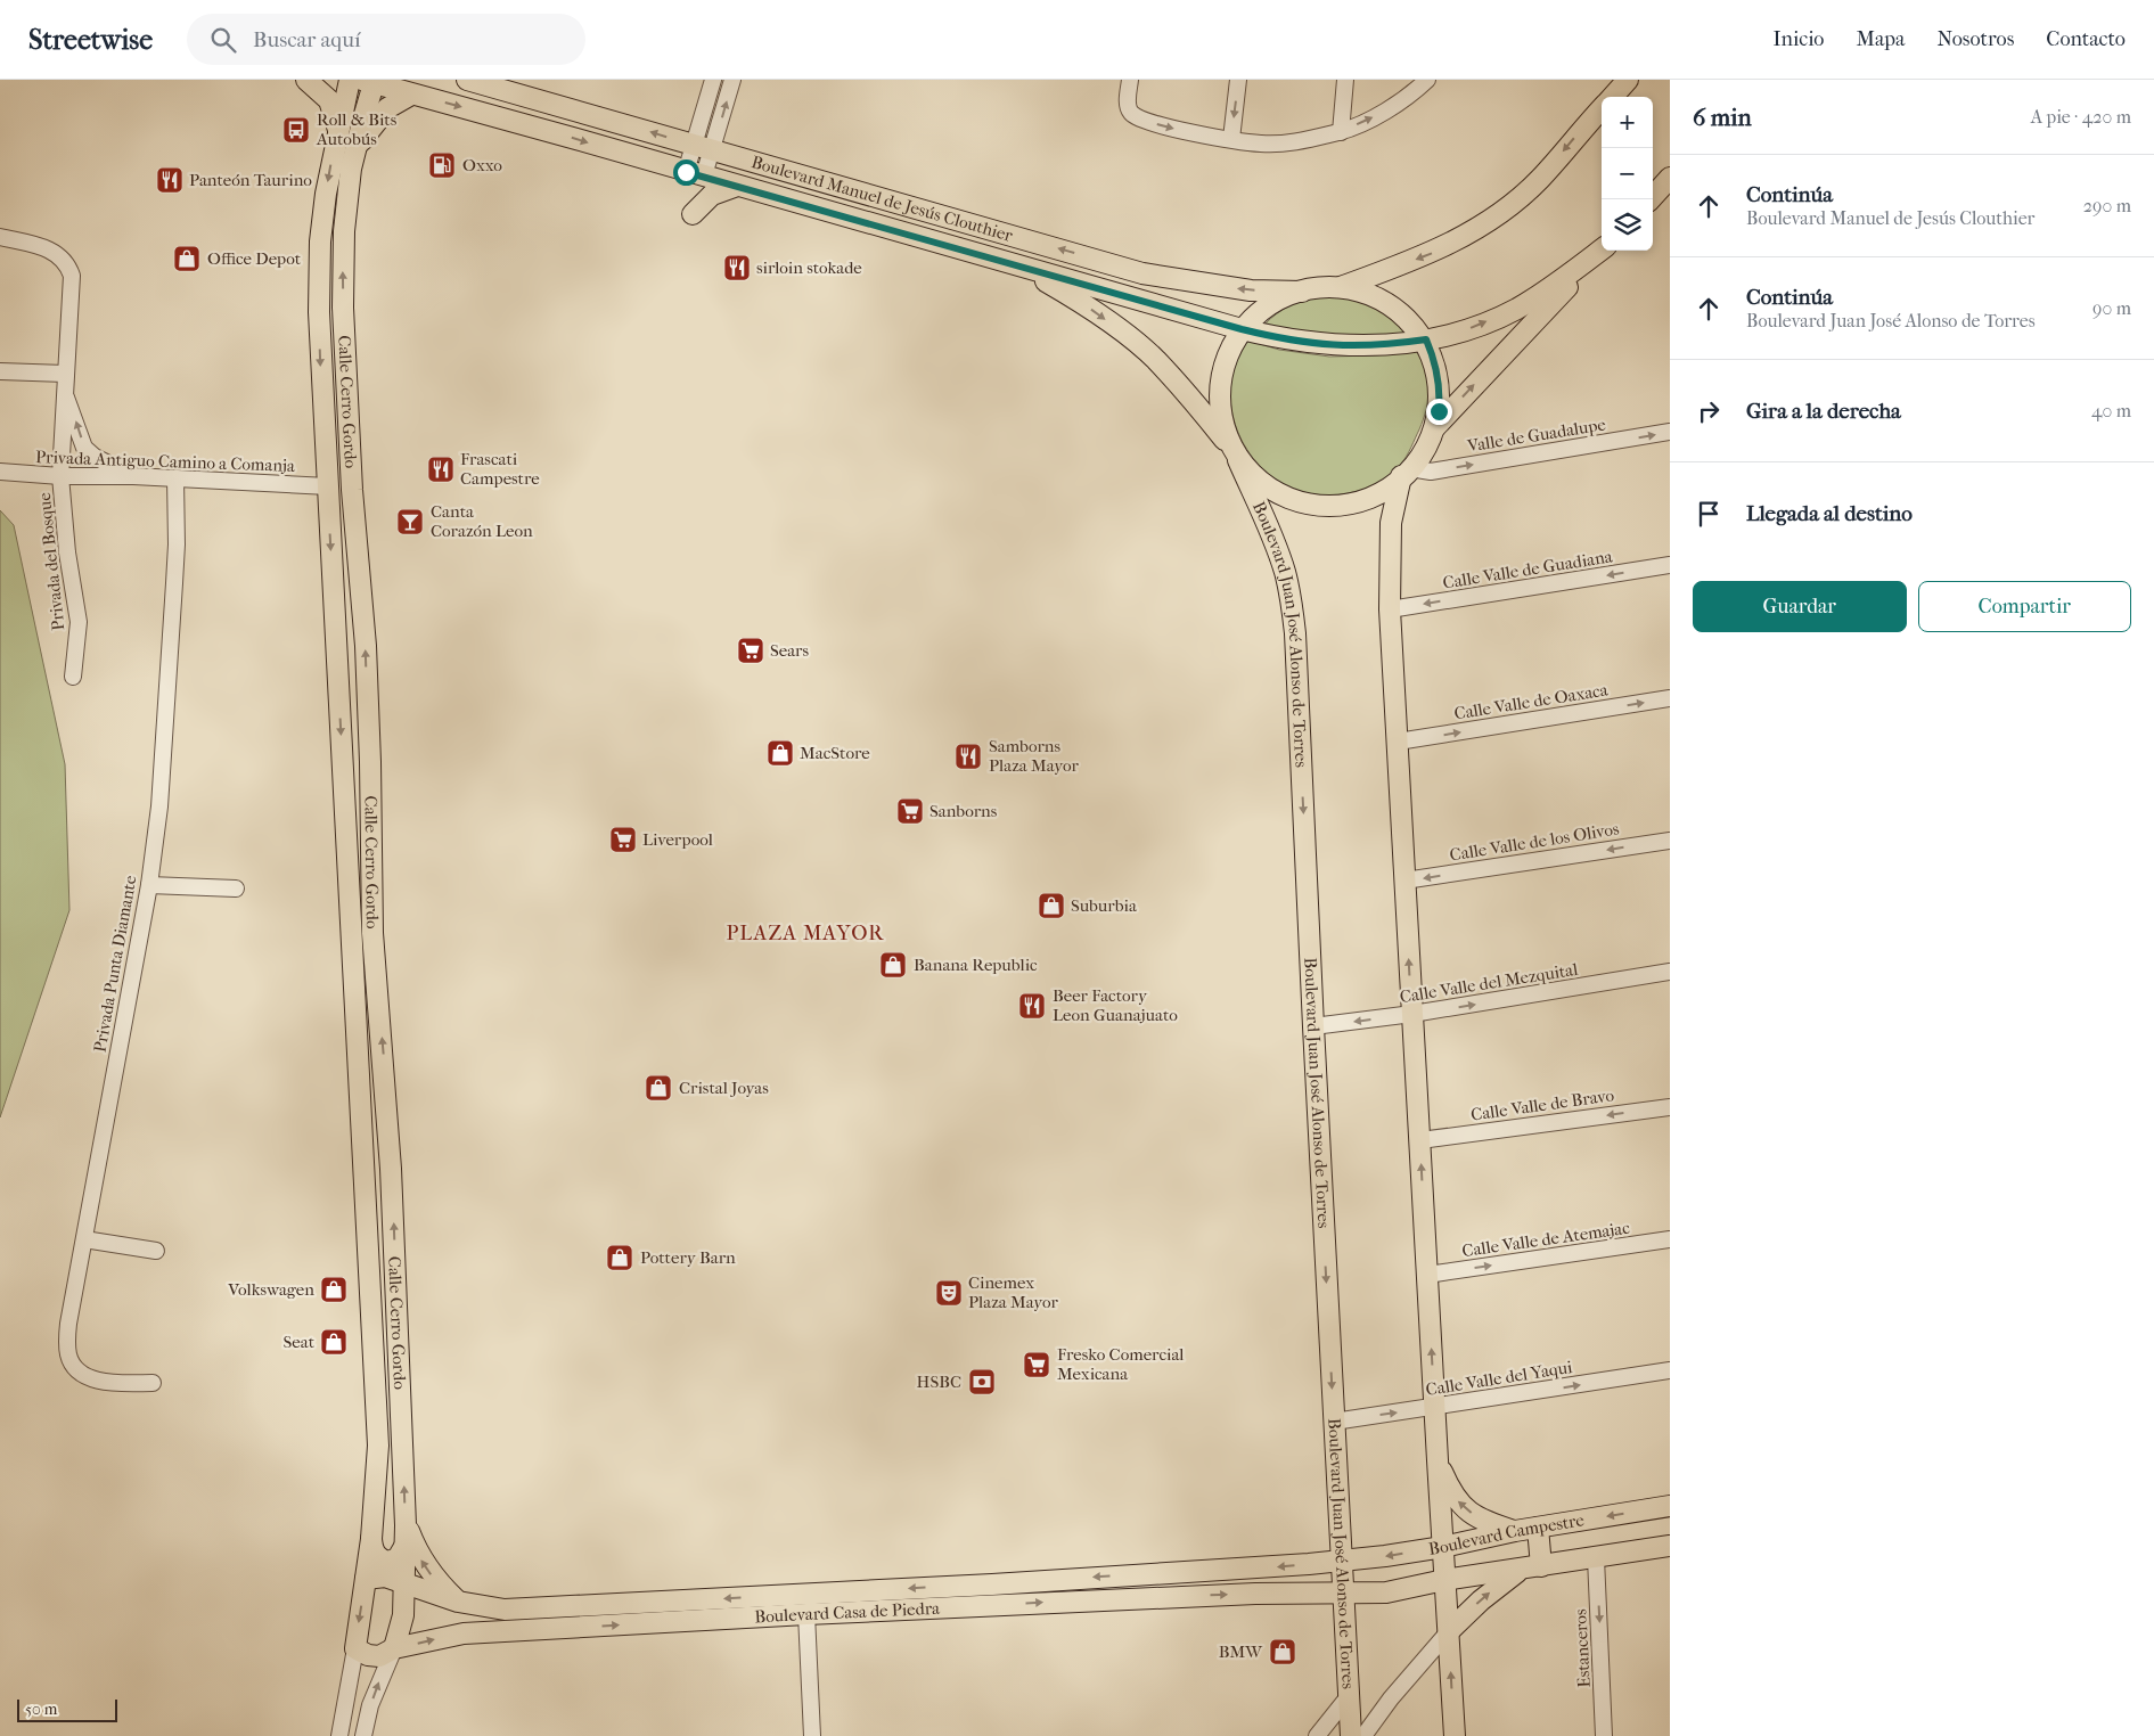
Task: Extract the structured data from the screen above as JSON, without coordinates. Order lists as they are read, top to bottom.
{
  "streets": {
    "main road": [
      "Boulevard Manuel de Jesús Clouthier",
      "Calle Cerro Gordo",
      "Boulevard Juan José Alonso de Torres",
      "Boulevard Campestre",
      "Boulevard Casa de Piedra"
    ],
    "street": [
      "Valle de Guadalupe",
      "Privada Antiguo Camino a Comanja",
      "Privada del Bosque",
      "Calle Valle de Guadiana",
      "Calle Valle de Oaxaca",
      "Calle Valle de los Olivos",
      "Privada Punta Diamante",
      "Calle Valle del Mezquital",
      "Calle Valle de Bravo",
      "Calle Valle de Atemajac",
      "Calle Valle del Yaqui",
      "Estanceros"
    ]
  },
  "crossings": [
    ["Boulevard Manuel de Jesús Clouthier", "Calle Cerro Gordo"],
    ["Boulevard Manuel de Jesús Clouthier", "Boulevard Juan José Alonso de Torres"],
    ["Calle Cerro Gordo", "Privada Antiguo Camino a Comanja"],
    ["Calle Cerro Gordo", "Boulevard Casa de Piedra"],
    ["Privada Antiguo Camino a Comanja", "Privada del Bosque"],
    ["Privada Antiguo Camino a Comanja", "Privada Punta Diamante"],
    ["Boulevard Juan José Alonso de Torres", "Calle Valle del Mezquital"],
    ["Boulevard Juan José Alonso de Torres", "Calle Valle del Yaqui"],
    ["Boulevard Juan José Alonso de Torres", "Boulevard Campestre"],
    ["Boulevard Juan José Alonso de Torres", "Boulevard Casa de Piedra"],
    ["Boulevard Campestre", "Boulevard Casa de Piedra"],
    ["Boulevard Campestre", "Estanceros"]
  ],
  "one_way": [
    "Valle de Guadalupe",
    "Calle Valle de Guadiana",
    "Calle Valle de Oaxaca",
    "Calle Valle de los Olivos",
    "Calle Valle de Bravo",
    "Calle Valle de Atemajac",
    "Calle Valle del Yaqui",
    "Estanceros"
  ],
  "districts": ["PLAZA MAYOR"],
  "places": {
    "bus stop": ["Roll & Bits Autobús"],
    "fuel station": ["Oxxo"],
    "restaurant": [
      "Panteón Taurino",
      "sirloin stokade",
      "Frascati Campestre",
      "Samborns Plaza Mayor",
      "Beer Factory Leon Guanajuato"
    ],
    "shop": [
      "Office Depot",
      "MacStore",
      "Suburbia",
      "Banana Republic",
      "Cristal Joyas",
      "Pottery Barn",
      "Volkswagen",
      "Seat",
      "BMW"
    ],
    "bar": ["Canta Corazón Leon"],
    "supermarket": [
      "Sears",
      "Sanborns",
      "Liverpool",
      "Fresko Comercial Mexicana"
    ],
    "theatre": ["Cinemex Plaza Mayor"],
    "bank": ["HSBC"]
  },
  "scale_bar": "50 m",
  "page": {
    "header": "Streetwise",
    "search": "Buscar aquí",
    "nav": [
      "Inicio",
      "Mapa",
      "Nosotros",
      "Contacto"
    ],
    "heading": ["6 min", "A pie · 420 m"],
    "map_buttons": ["+", "−"],
    "list": [
      ["Continúa", "Boulevard Manuel de Jesús Clouthier", "290 m"],
      ["Continúa", "Boulevard Juan José Alonso de Torres", "90 m"],
      ["Gira a la derecha", "40 m"],
      "Llegada al destino"
    ],
    "buttons": ["Guardar", "Compartir"],
    "scale": "50 m"
  }
}
